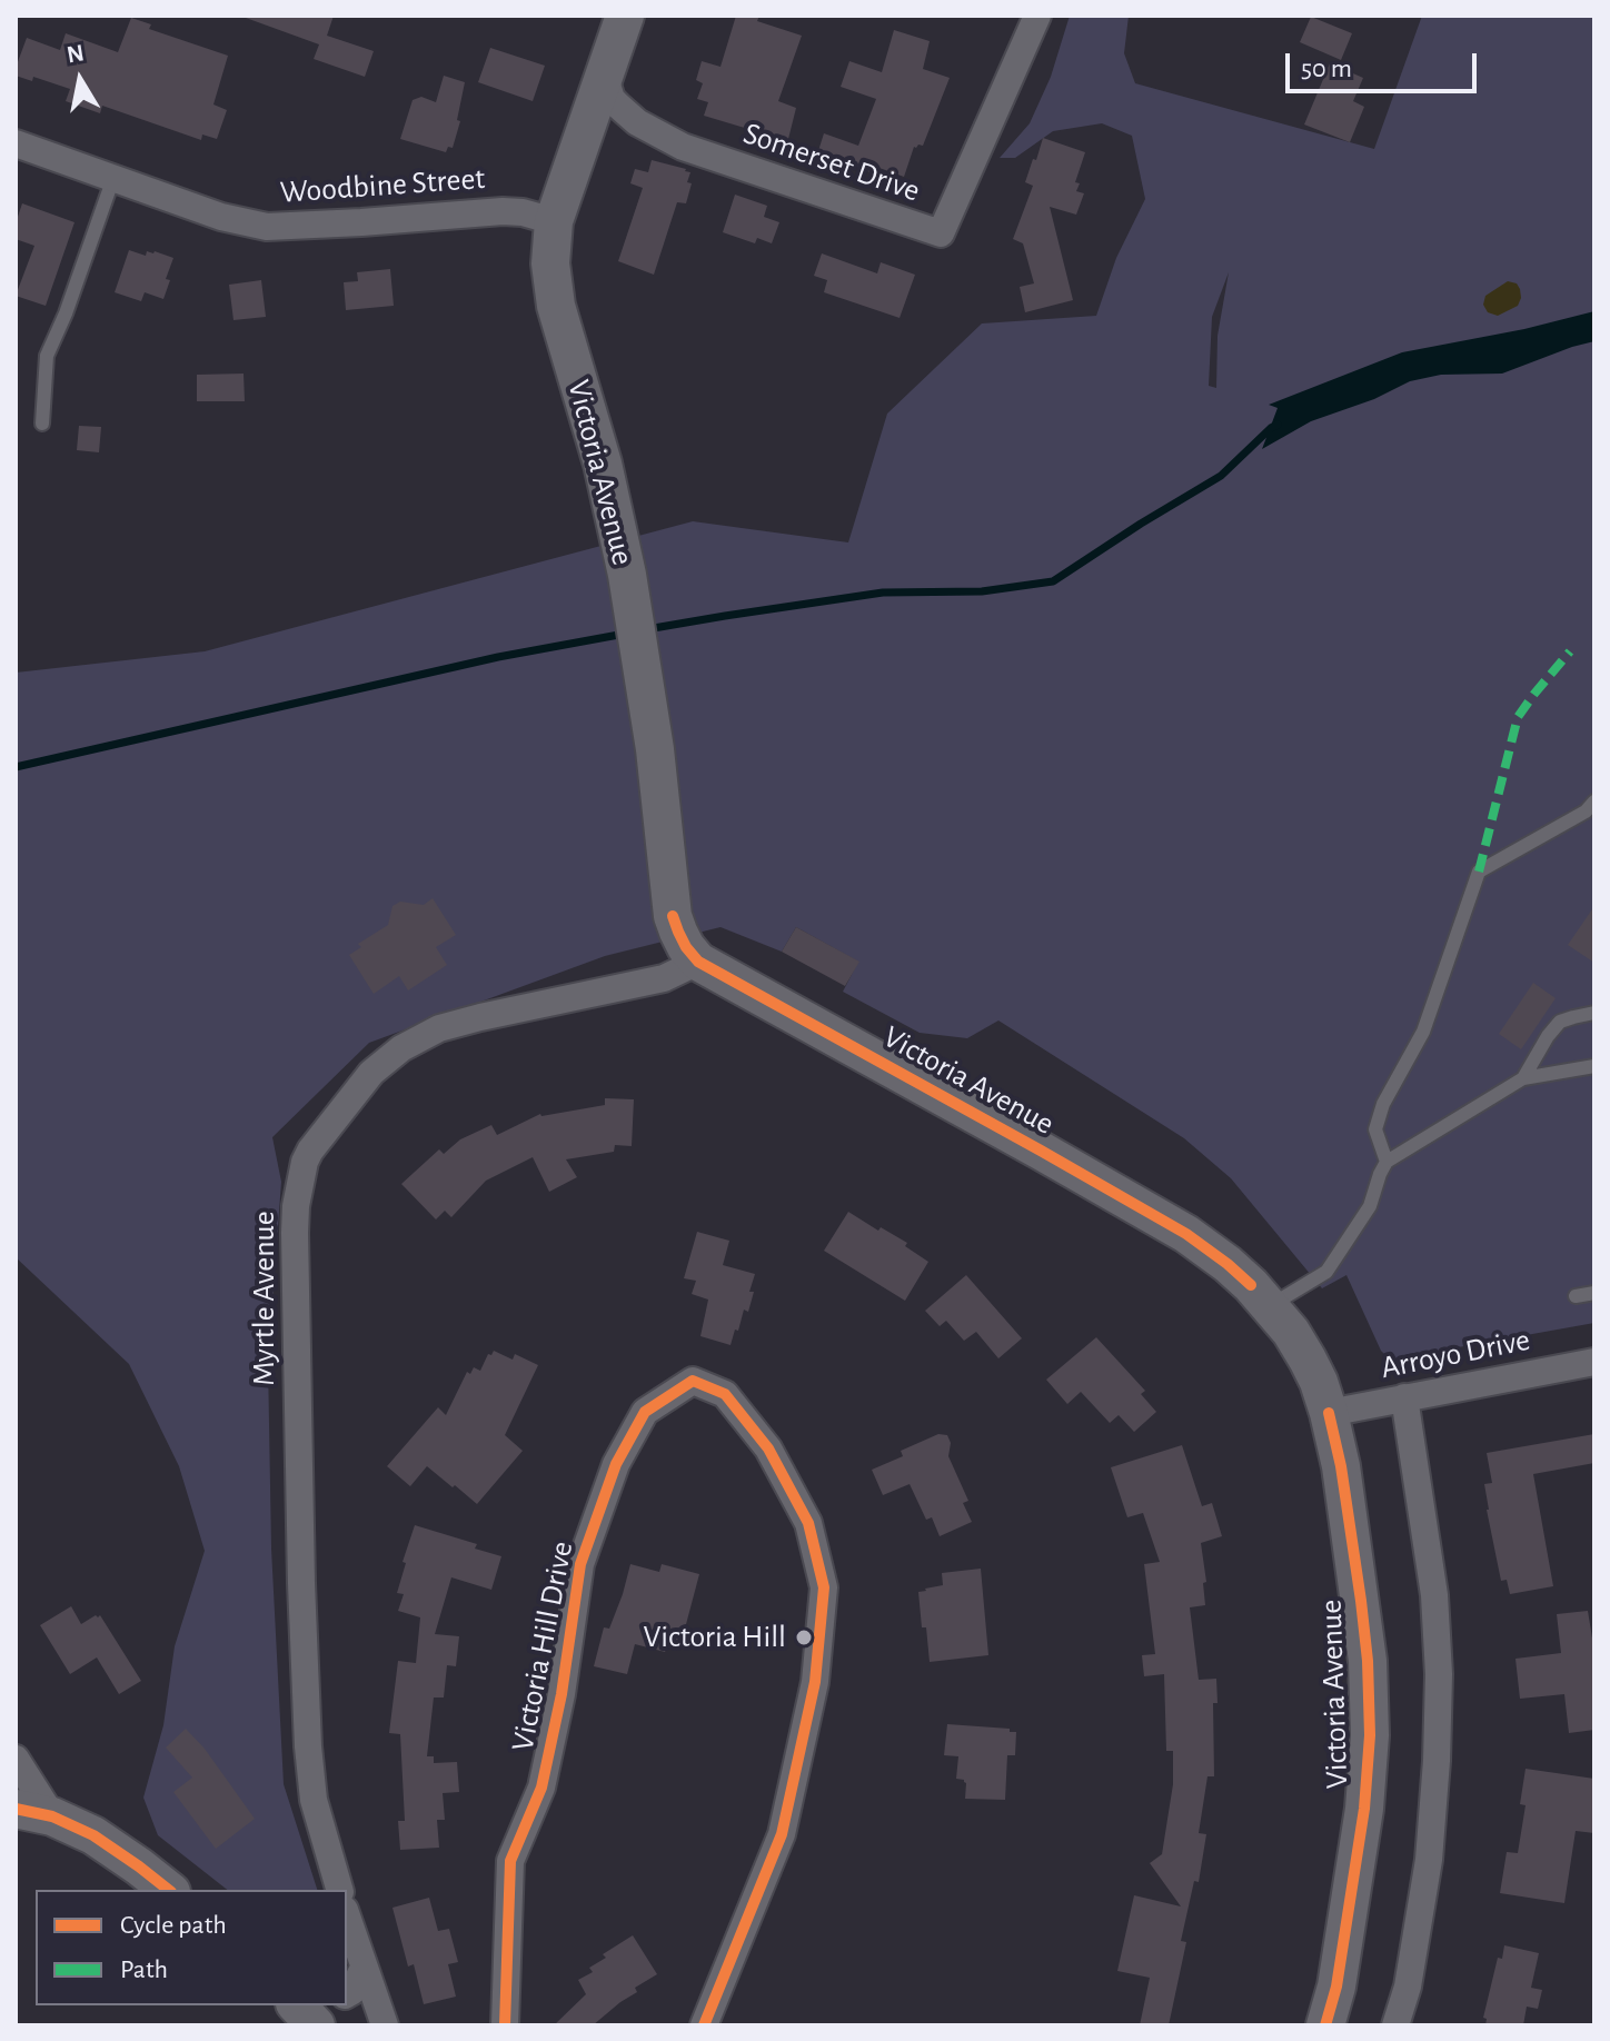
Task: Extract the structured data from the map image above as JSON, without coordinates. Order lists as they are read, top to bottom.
{
  "streets": {
    "street": [
      "Somerset Drive",
      "Woodbine Street",
      "Victoria Avenue",
      "Myrtle Avenue",
      "Arroyo Drive",
      "Victoria Hill Drive"
    ]
  },
  "crossings": [
    ["Somerset Drive", "Victoria Avenue"],
    ["Woodbine Street", "Victoria Avenue"],
    ["Victoria Avenue", "Myrtle Avenue"],
    ["Victoria Avenue", "Arroyo Drive"]
  ],
  "places": ["Victoria Hill"],
  "legend": ["Cycle path", "Path"],
  "scale_bar": "50 m",
  "north": "top"
}
